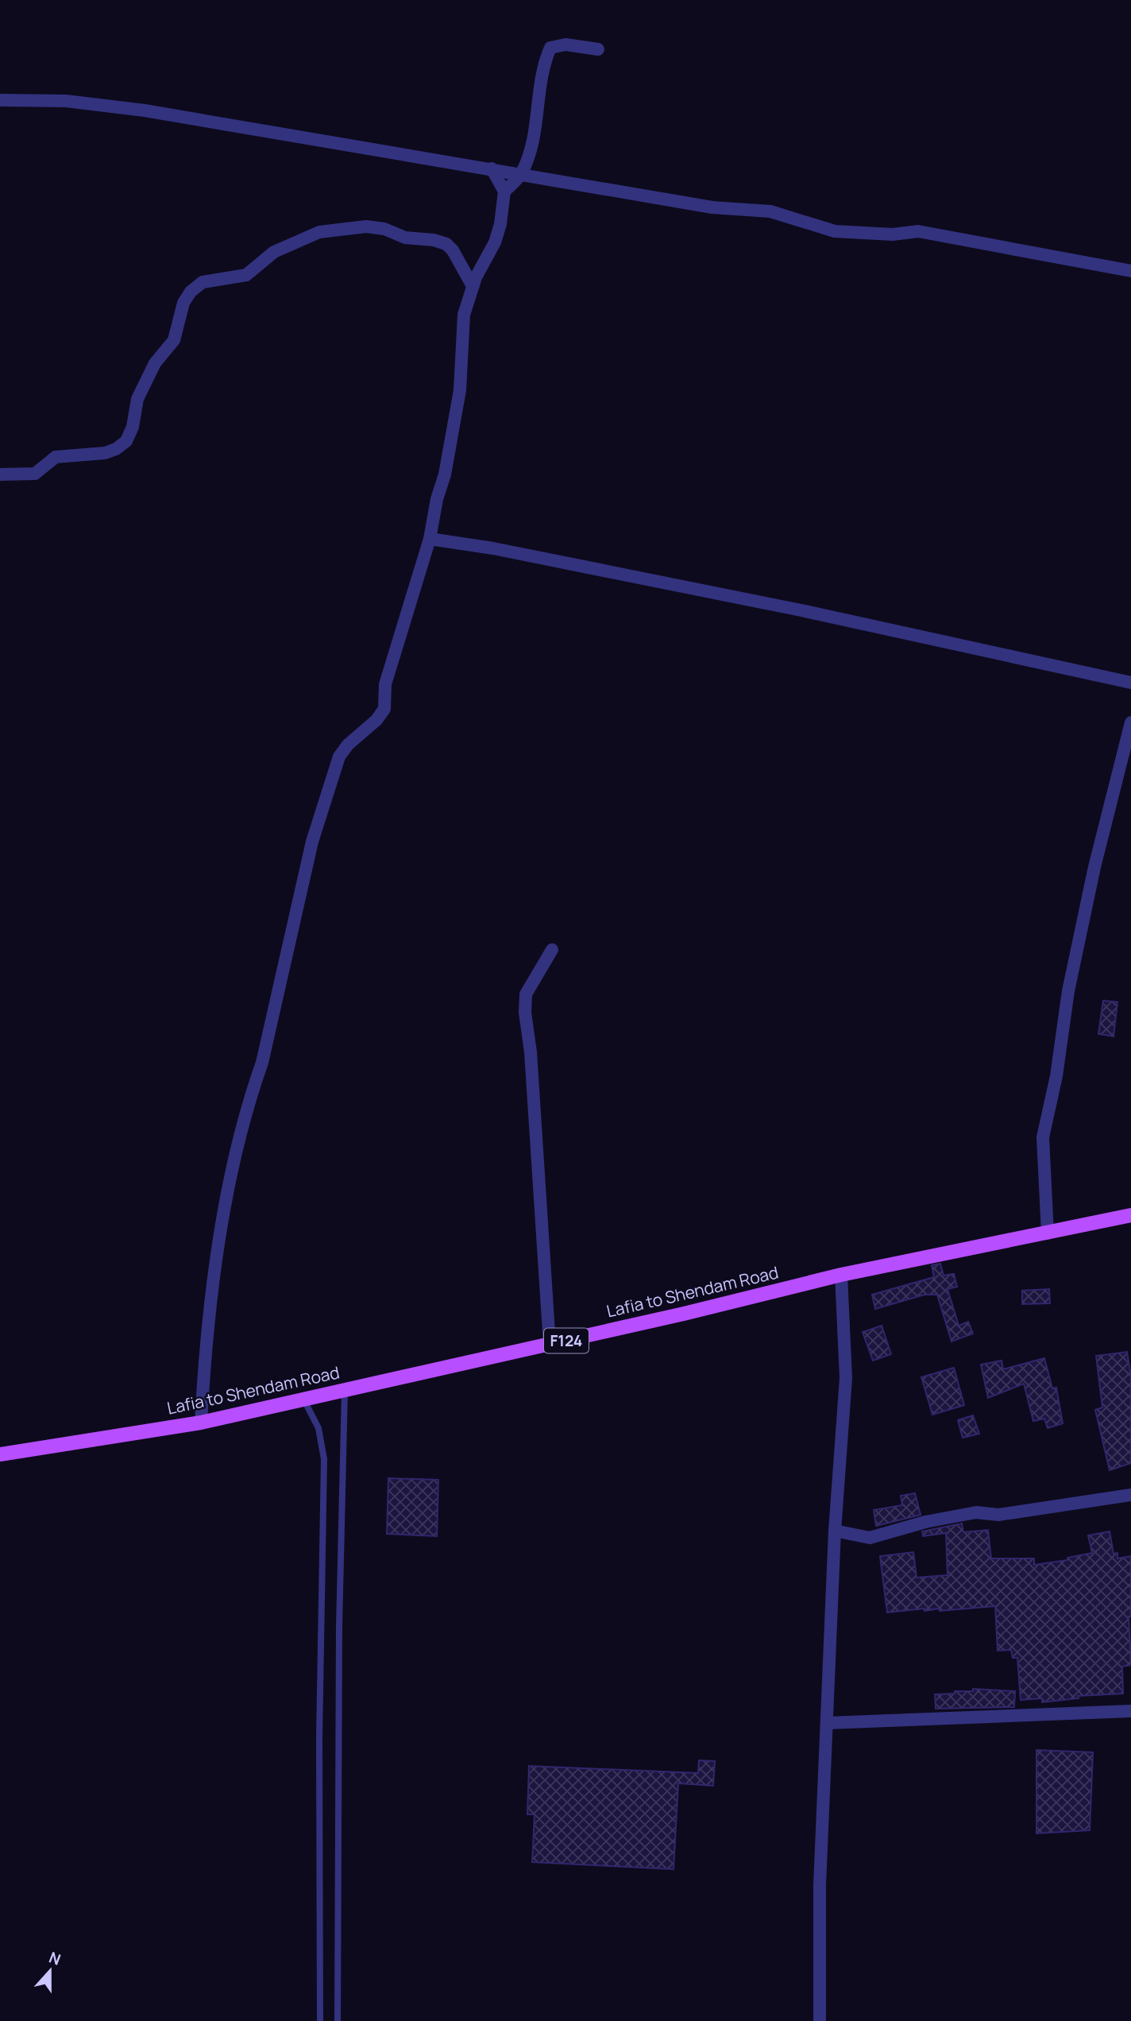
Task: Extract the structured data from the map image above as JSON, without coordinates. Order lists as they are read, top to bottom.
{
  "streets": {
    "main road": ["Lafia to Shendam Road", "F124"]
  },
  "north": "top"
}
